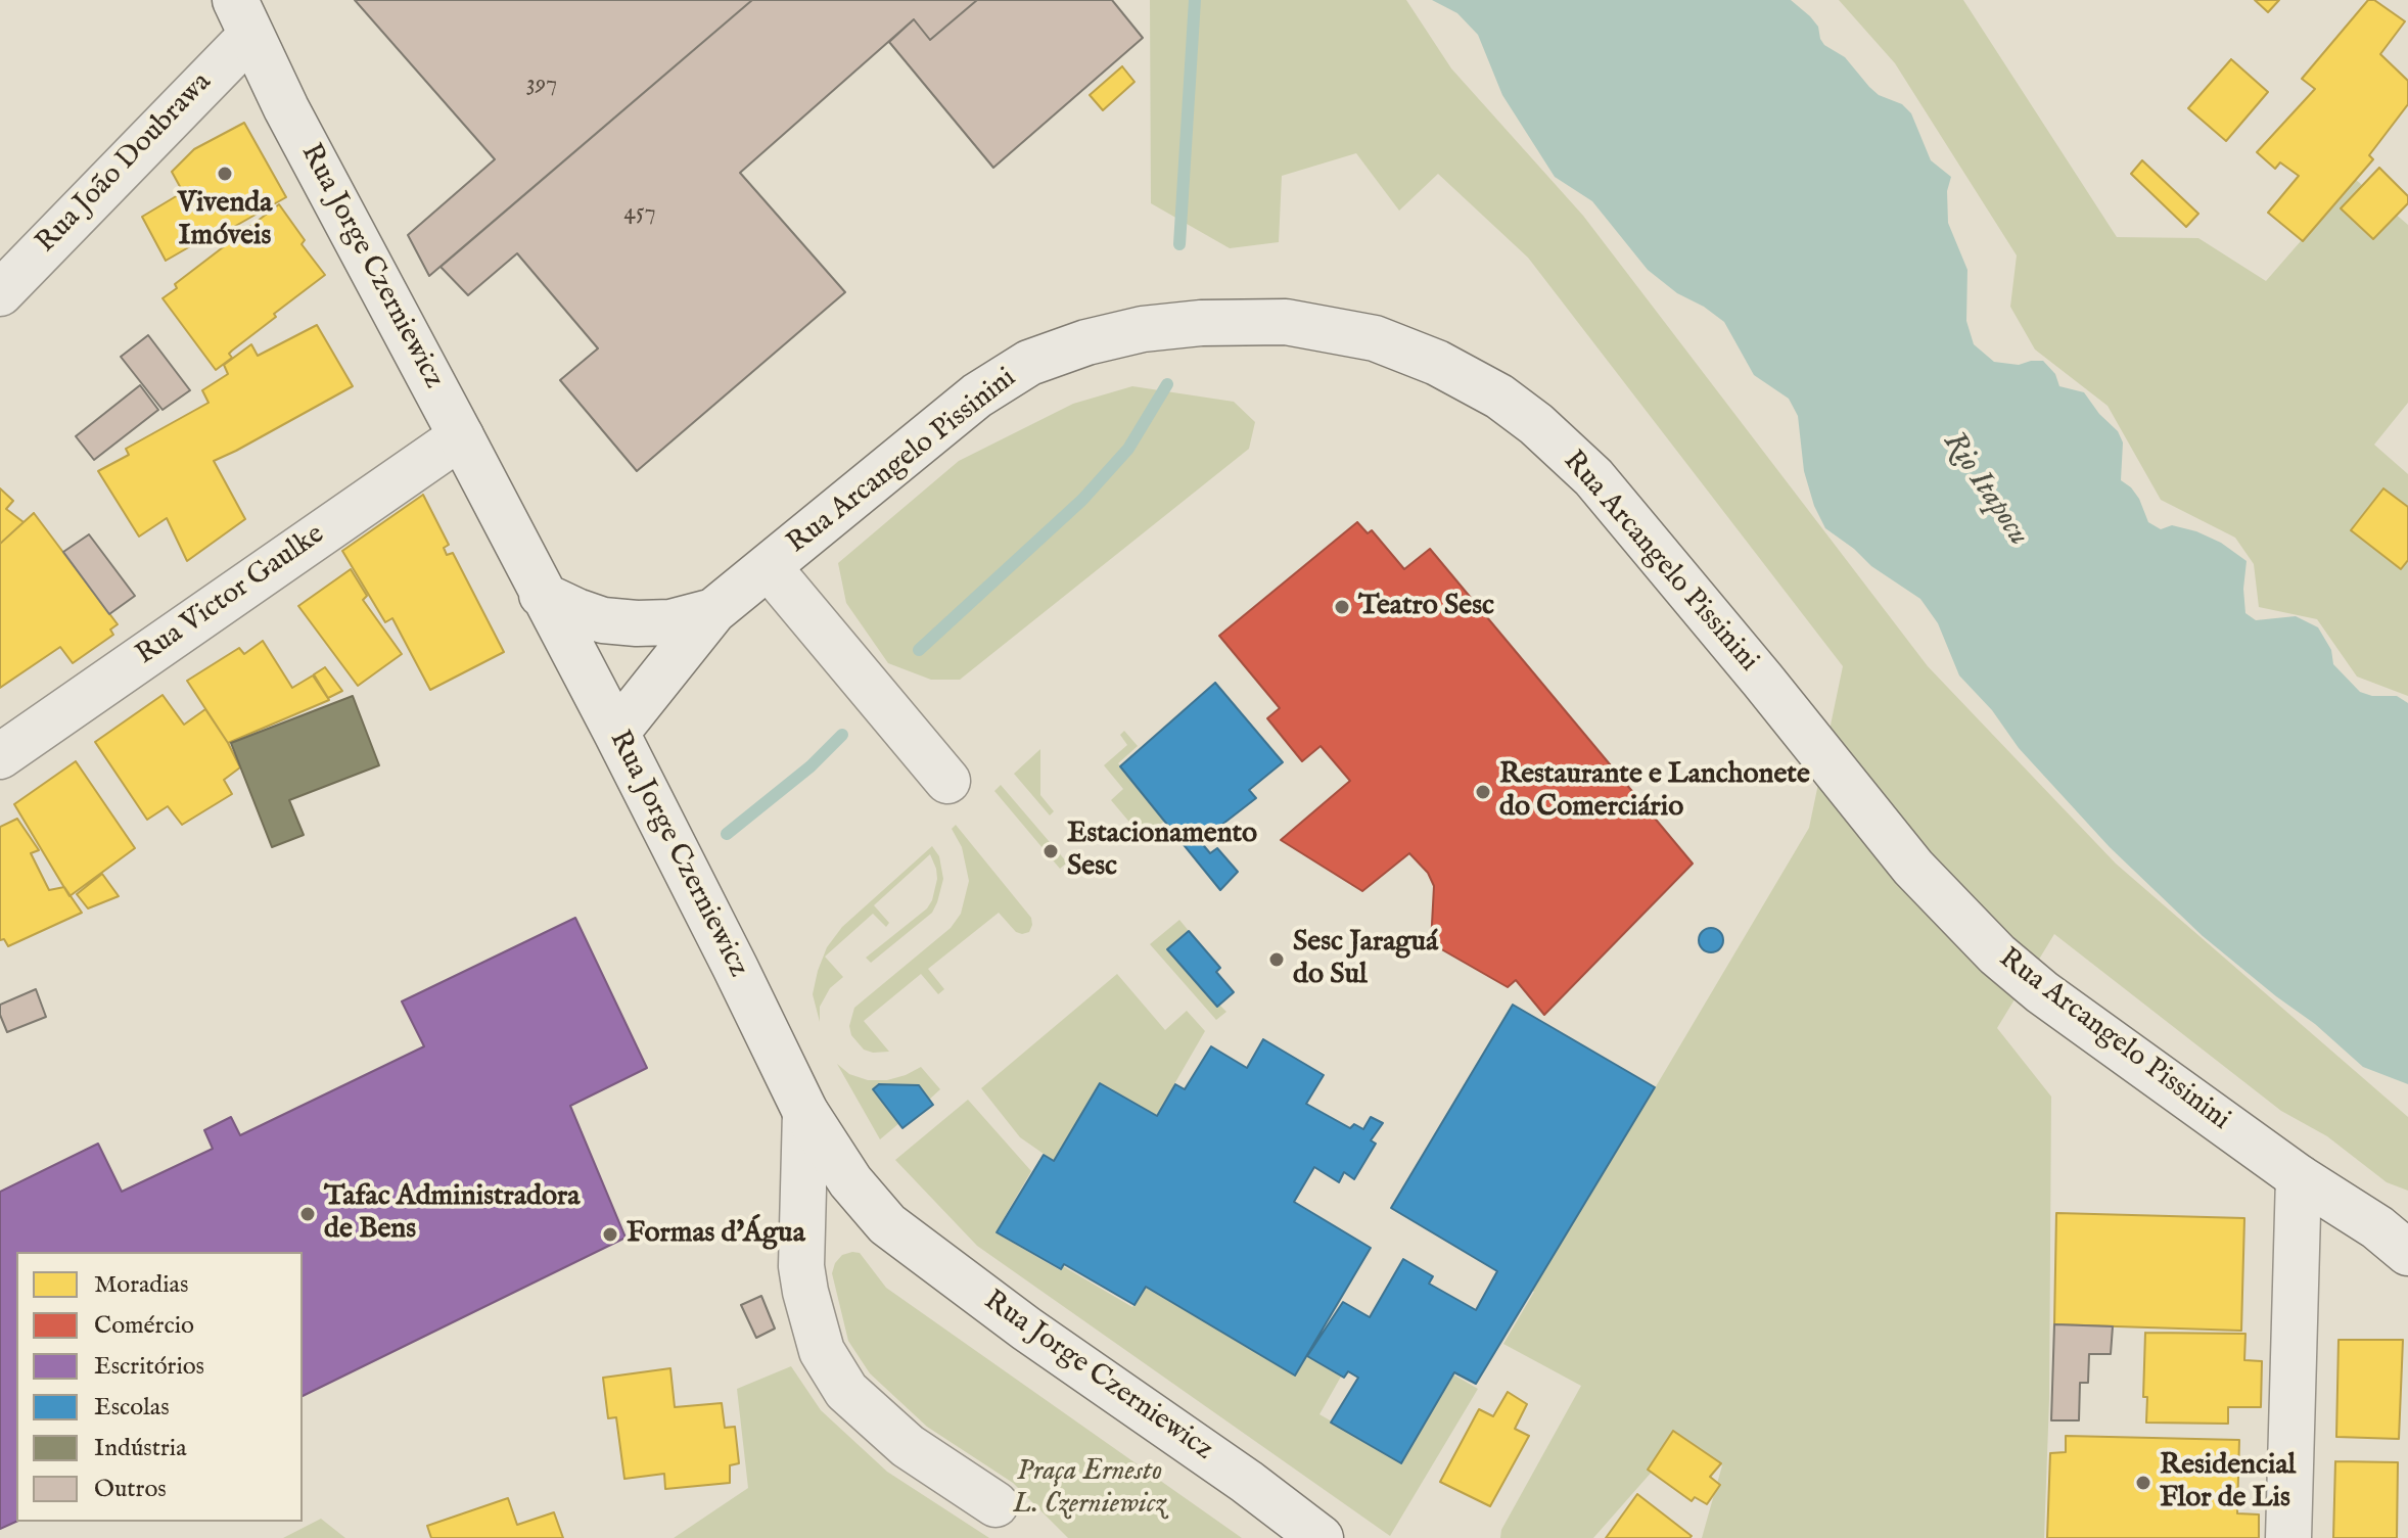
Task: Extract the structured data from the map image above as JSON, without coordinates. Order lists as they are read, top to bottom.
{
  "streets": {
    "main road": [
      "Rua João Doubrawa",
      "Rua Jorge Czerniewicz",
      "Rua Arcangelo Pissinini",
      "Rua Victor Gaulke"
    ]
  },
  "crossings": [
    ["Rua João Doubrawa", "Rua Jorge Czerniewicz"],
    ["Rua Jorge Czerniewicz", "Rua Arcangelo Pissinini"],
    ["Rua Jorge Czerniewicz", "Rua Victor Gaulke"]
  ],
  "water": ["Rio Itapocu"],
  "parks": ["Praça Ernesto L. Czerniewicz"],
  "places": [
    "Vivenda Imóveis",
    "Teatro Sesc",
    "Restaurante e Lanchonete do Comerciário",
    "Estacionamento Sesc",
    "Sesc Jaraguá do Sul",
    "Tafac Administradora de Bens",
    "Formas d'Água",
    "Residencial Flor de Lis"
  ],
  "house_numbers": ["397", "457"],
  "legend": [
    "Moradias",
    "Comércio",
    "Escritórios",
    "Escolas",
    "Indústria",
    "Outros"
  ]
}
